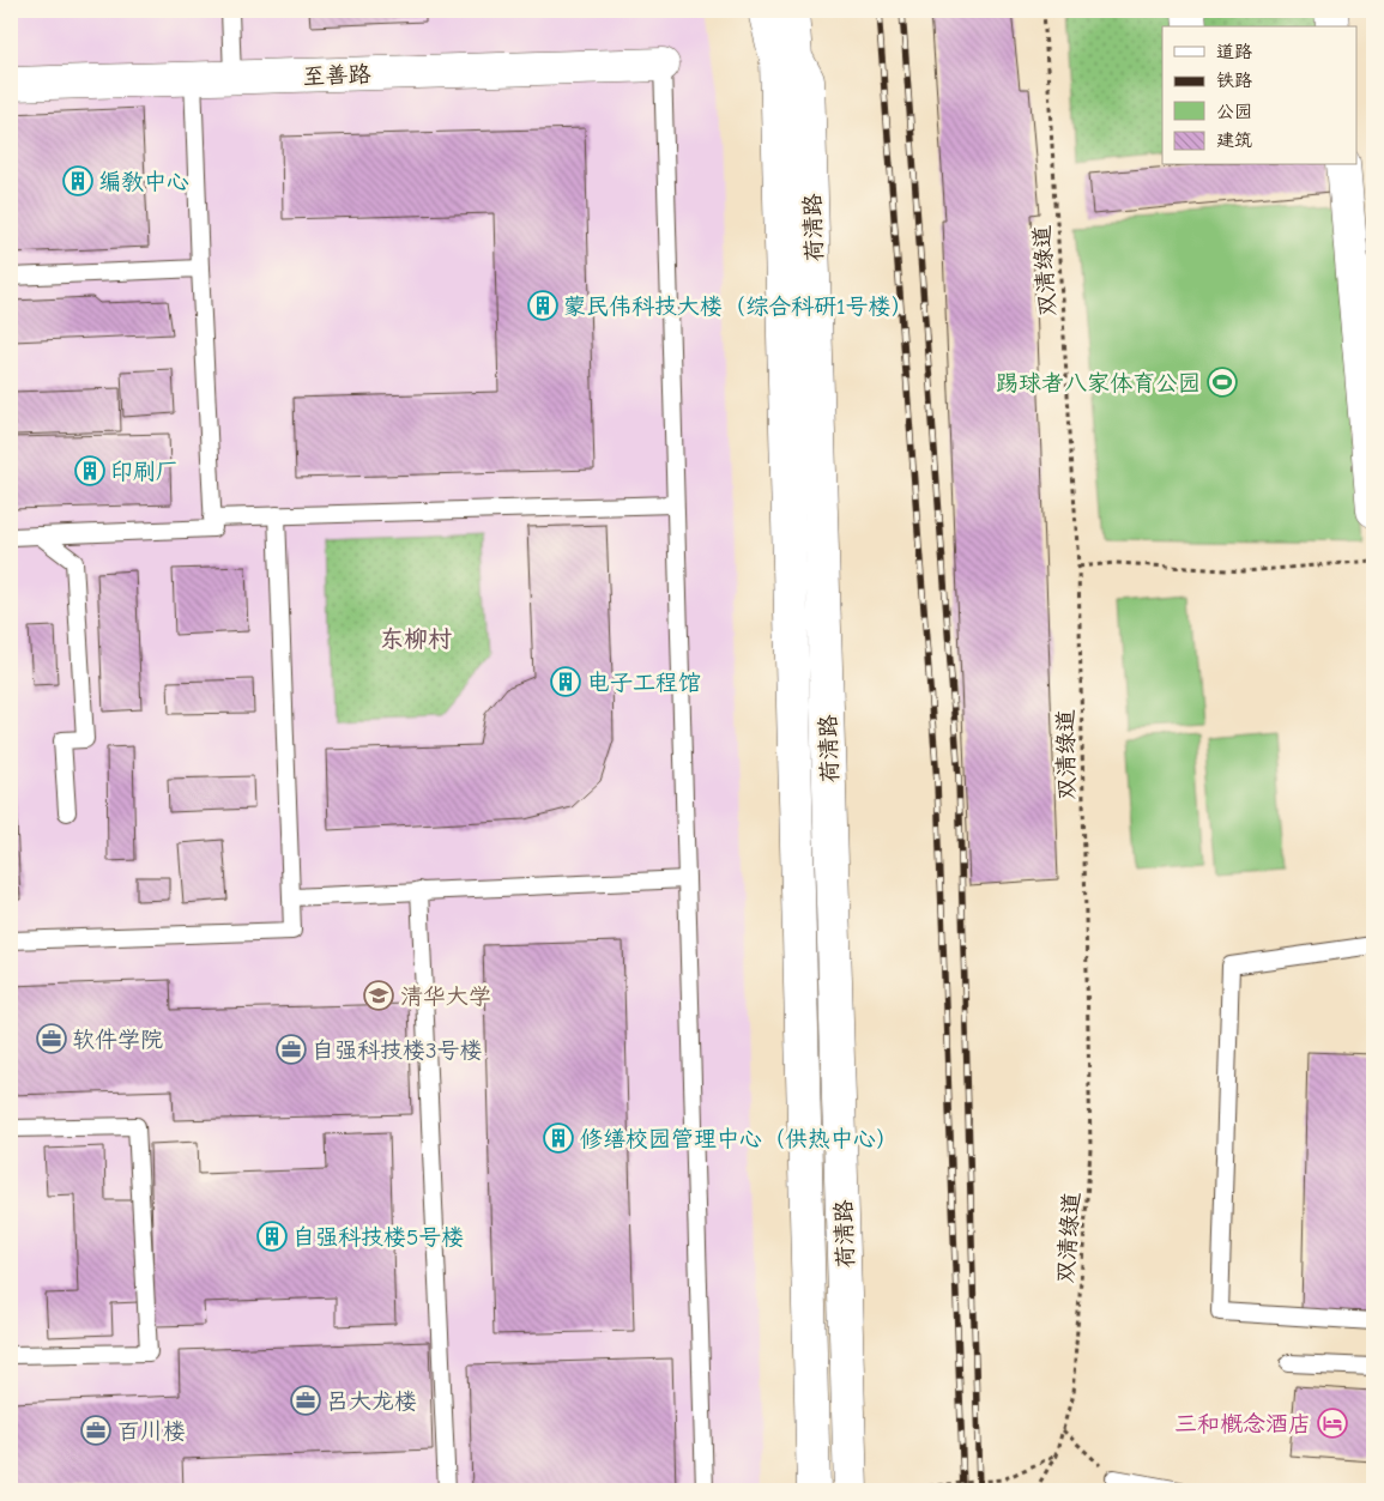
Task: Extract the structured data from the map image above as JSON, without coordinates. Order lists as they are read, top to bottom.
{
  "streets": {
    "main road": ["至善路", "荷清路"],
    "path": ["双清绿道"]
  },
  "districts": ["东柳村"],
  "places": {
    "building": [
      "编教中心",
      "蒙民伟科技大楼（综合科研1号楼）",
      "印刷厂",
      "电子工程馆",
      "修缮校园管理中心（供热中心）",
      "自强科技楼5号楼"
    ],
    "sports": ["踢球者八家体育公园"],
    "school or university": ["清华大学"],
    "office": [
      "软件学院",
      "自强科技楼3号楼",
      "吕大龙楼",
      "百川楼"
    ],
    "hotel": ["三和概念酒店"]
  },
  "legend": [
    "道路",
    "铁路",
    "公园",
    "建筑"
  ]
}
